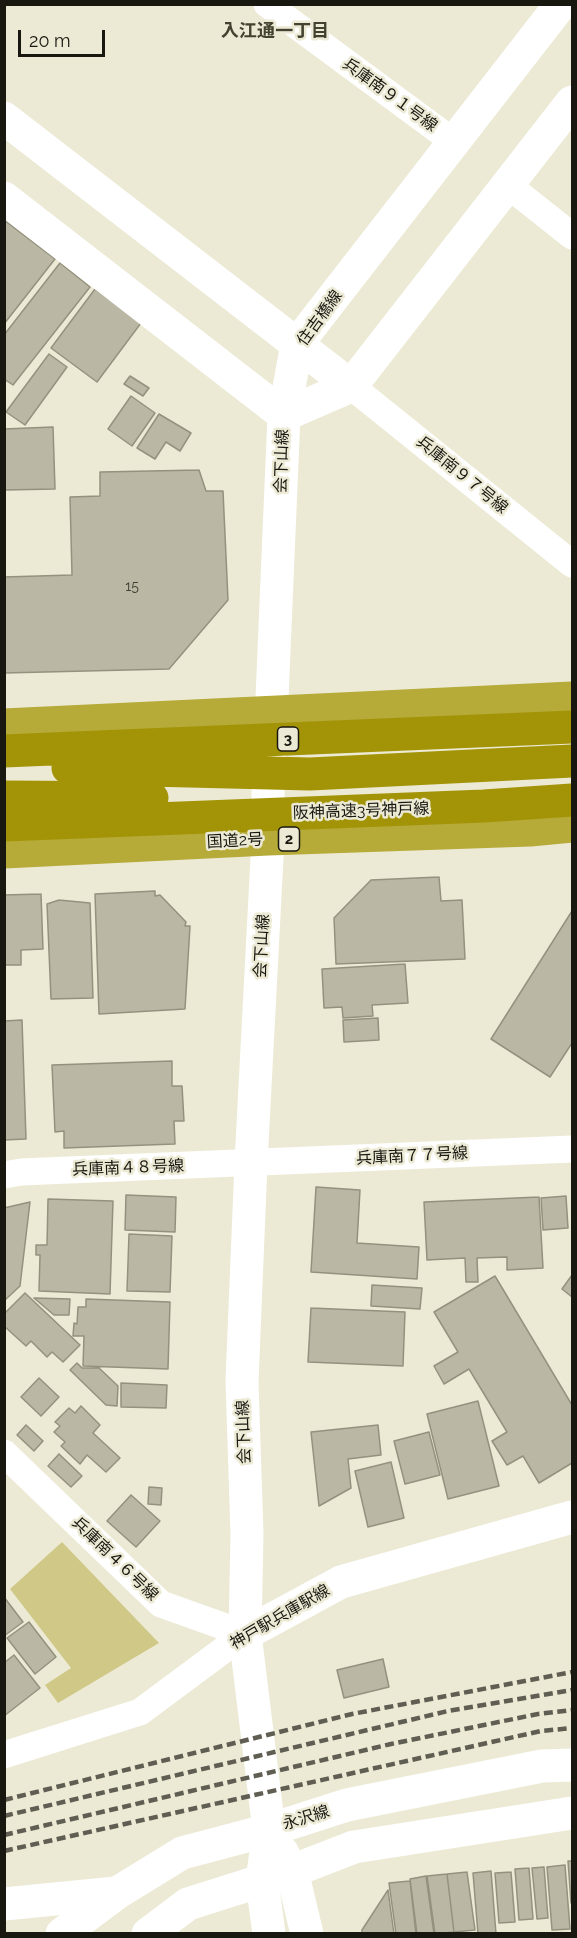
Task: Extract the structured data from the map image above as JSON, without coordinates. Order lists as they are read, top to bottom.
{
  "streets": {
    "highway": [
      "3",
      "阪神高速3号神戸線",
      "2",
      "国道2号"
    ],
    "street": [
      "兵庫南９１号線",
      "住吉橋線",
      "会下山線",
      "兵庫南９７号線",
      "兵庫南７７号線",
      "兵庫南４８号線",
      "兵庫南４６号線",
      "神戸駅兵庫駅線",
      "永沢線"
    ]
  },
  "crossings": [
    ["兵庫南９１号線", "住吉橋線"],
    ["住吉橋線", "会下山線"],
    ["会下山線", "国道2号"],
    ["会下山線", "兵庫南７７号線"],
    ["会下山線", "兵庫南４８号線"],
    ["会下山線", "兵庫南４６号線"],
    ["会下山線", "神戸駅兵庫駅線"],
    ["会下山線", "永沢線"],
    ["兵庫南７７号線", "兵庫南４８号線"],
    ["兵庫南４６号線", "神戸駅兵庫駅線"]
  ],
  "districts": ["入江通一丁目"],
  "house_numbers": ["15"],
  "scale_bar": "20 m"
}
